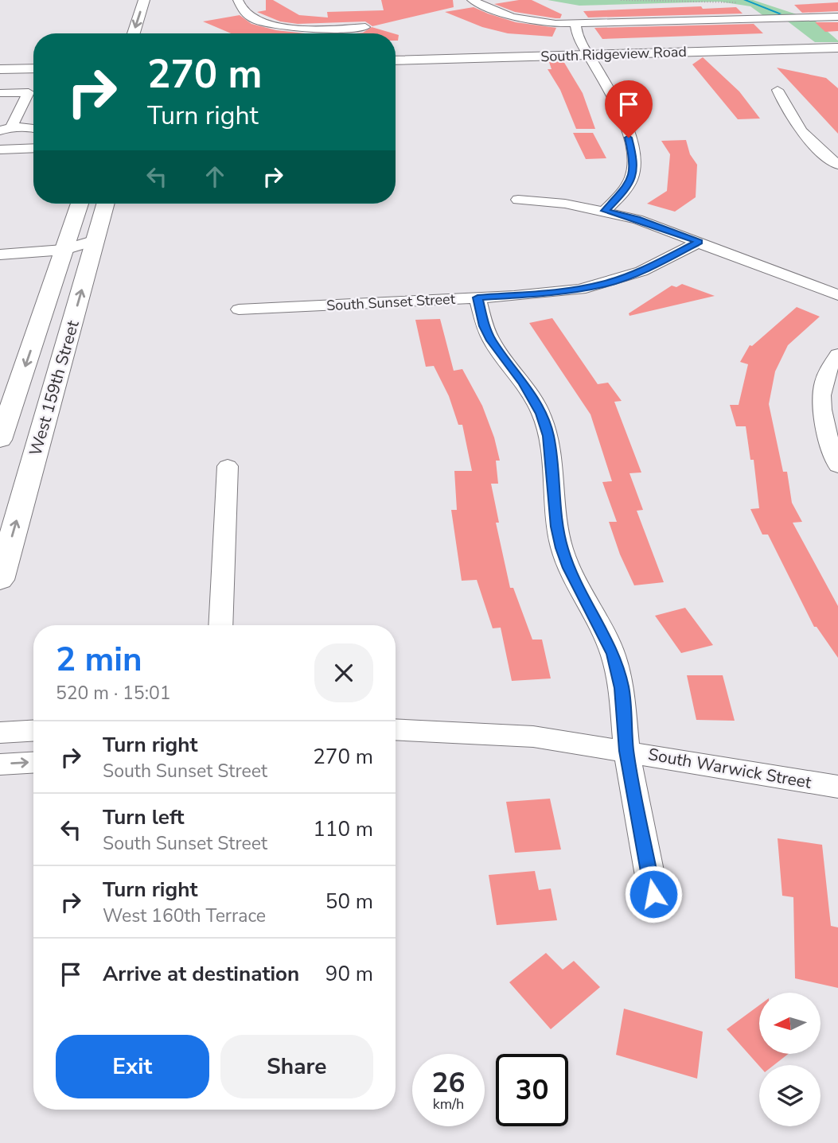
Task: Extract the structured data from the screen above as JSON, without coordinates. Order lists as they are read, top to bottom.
{
  "streets": {
    "main road": ["South Ridgeview Road", "West 159th Street"],
    "street": ["South Sunset Street", "South Warwick Street"]
  },
  "north": "left",
  "page": {
    "turn": ["270 m", "Turn right"],
    "heading": ["2 min", "520 m · 15:01"],
    "list": [
      {
        "name": "Turn right",
        "note": "South Sunset Street",
        "value": "270 m"
      },
      {
        "name": "Turn left",
        "note": "South Sunset Street",
        "value": "110 m"
      },
      {
        "name": "Turn right",
        "note": "West 160th Terrace",
        "value": "50 m"
      },
      {
        "name": "Arrive at destination",
        "value": "90 m"
      }
    ],
    "buttons": ["Exit", "Share"],
    "speed": "26 km/h",
    "limit": "30"
  }
}
